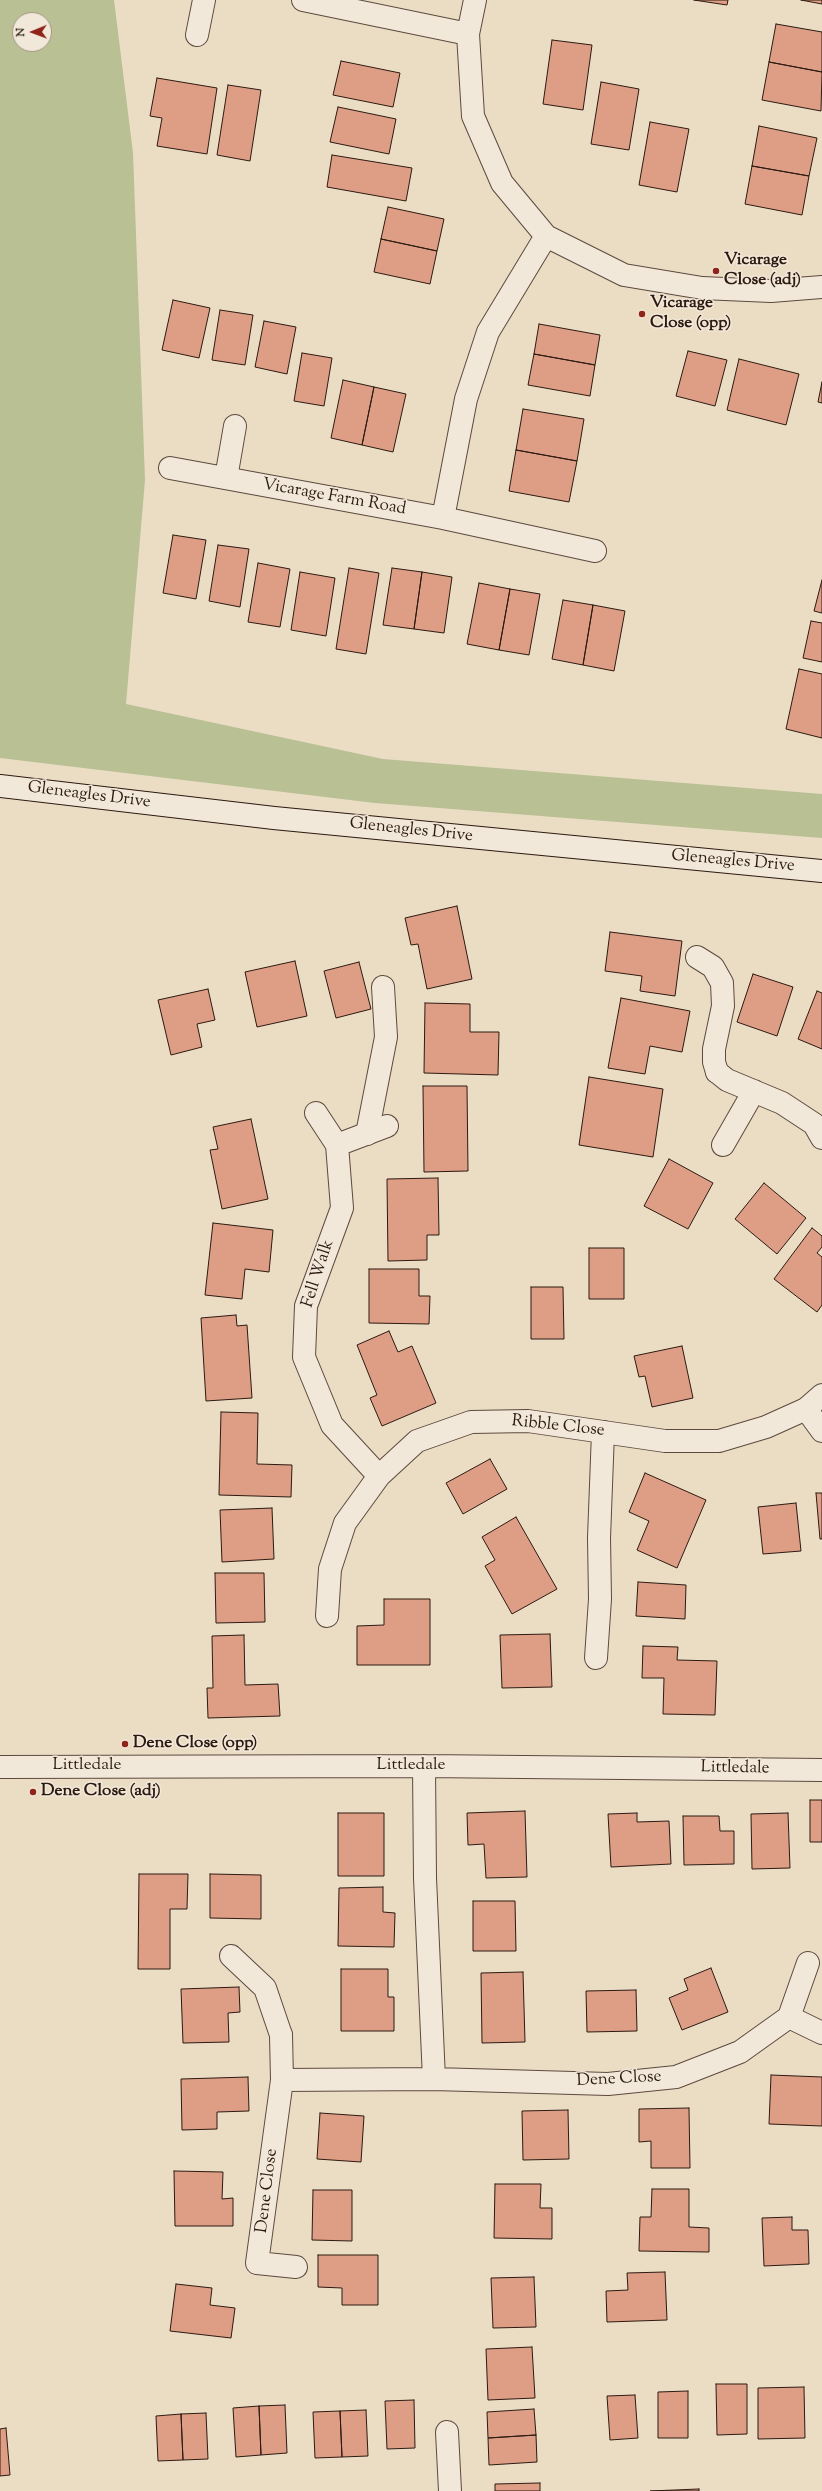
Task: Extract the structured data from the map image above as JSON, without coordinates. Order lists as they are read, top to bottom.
{
  "streets": {
    "street": [
      "Vicarage Farm Road",
      "Gleneagles Drive",
      "Fell Walk",
      "Ribble Close",
      "Littledale",
      "Dene Close"
    ]
  },
  "crossings": [
    ["Fell Walk", "Ribble Close"]
  ],
  "places": [
    "Vicarage Close (adj)",
    "Vicarage Close (opp)",
    "Dene Close (opp)",
    "Dene Close (adj)"
  ],
  "north": "left"
}
